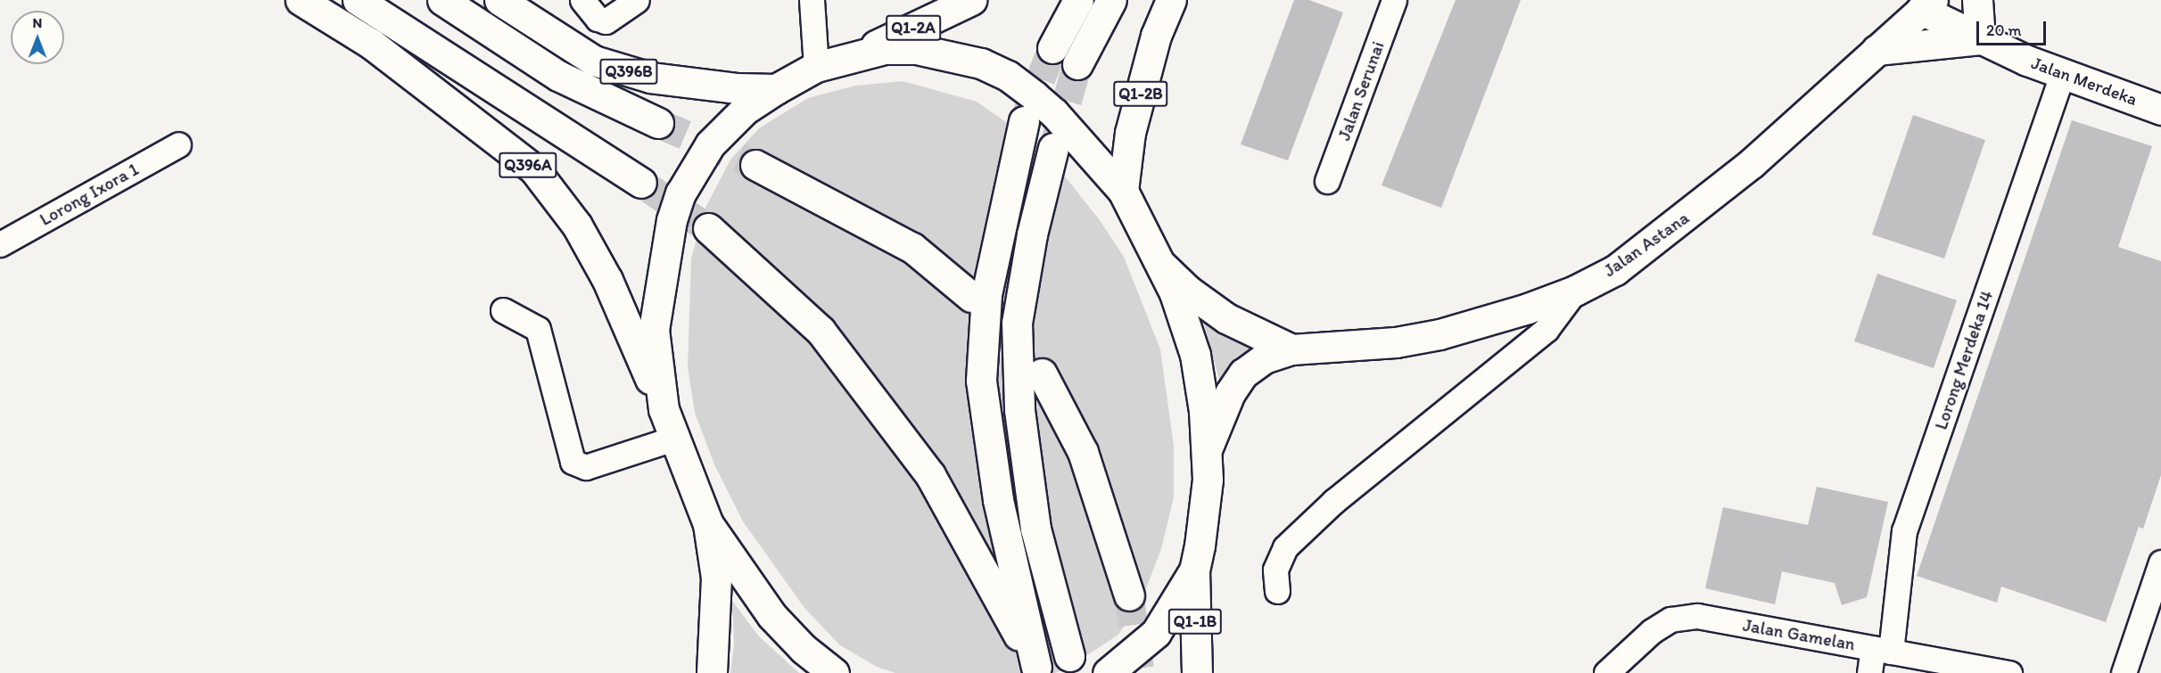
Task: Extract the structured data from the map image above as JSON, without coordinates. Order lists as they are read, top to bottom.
{
  "streets": {
    "main road": [
      "Q1-2A",
      "Q396B",
      "Jalan Merdeka",
      "Q1-2B",
      "Q396A",
      "Jalan Astana",
      "Q1-1B"
    ],
    "street": [
      "Jalan Serunai",
      "Lorong Ixora 1",
      "Lorong Merdeka 14",
      "Jalan Gamelan"
    ]
  },
  "crossings": [
    ["Jalan Merdeka", "Jalan Astana"],
    ["Jalan Merdeka", "Lorong Merdeka 14"],
    ["Lorong Merdeka 14", "Jalan Gamelan"]
  ],
  "scale_bar": "20 m",
  "north": "top"
}
